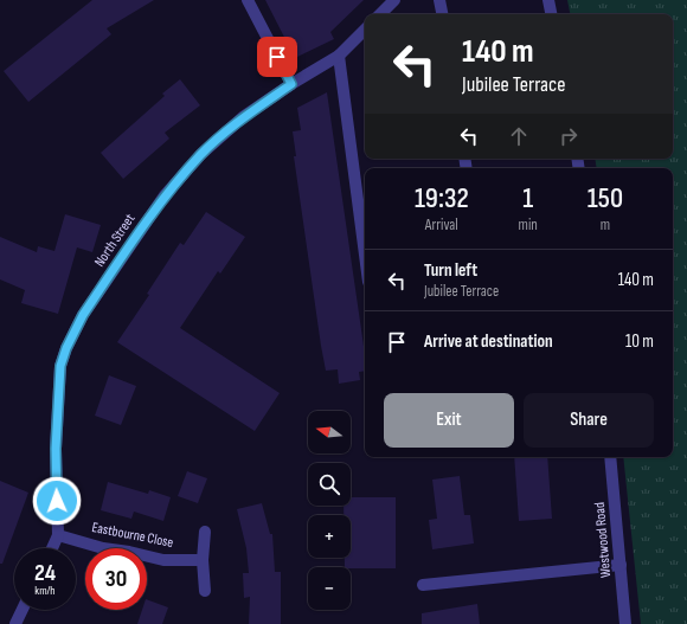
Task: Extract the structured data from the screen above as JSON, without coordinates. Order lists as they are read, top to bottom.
{
  "streets": {
    "street": ["North Street", "Eastbourne Close", "Westwood Road"]
  },
  "crossings": [
    ["North Street", "Eastbourne Close"]
  ],
  "north": "left",
  "page": {
    "turn": ["140 m", "Jubilee Terrace"],
    "eta": [
      "19:32",
      "Arrival",
      "1",
      "min",
      "150",
      "m"
    ],
    "list": [
      {
        "name": "Turn left",
        "note": "Jubilee Terrace",
        "value": "140 m"
      },
      {
        "name": "Arrive at destination",
        "value": "10 m"
      }
    ],
    "buttons": ["Exit", "Share"],
    "map_buttons": ["+", "−"],
    "speed": "24 km/h",
    "limit": "30"
  }
}
